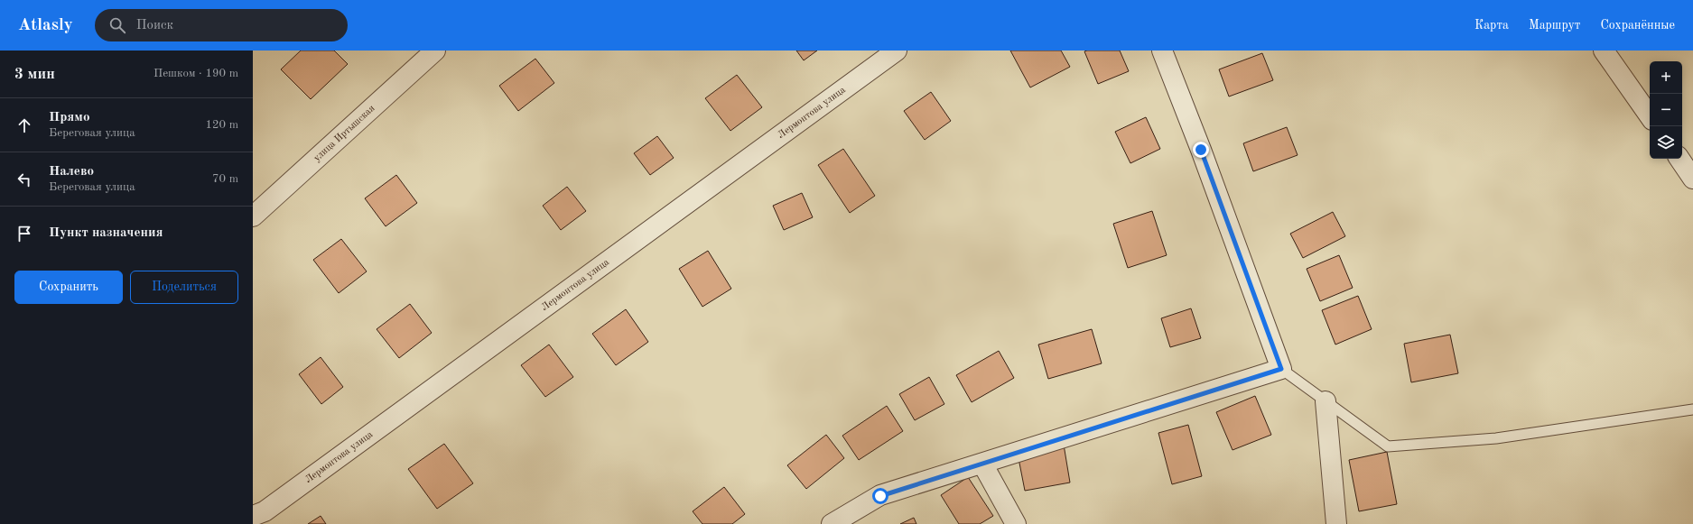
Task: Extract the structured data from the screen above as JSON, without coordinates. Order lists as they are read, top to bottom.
{
  "streets": {
    "street": ["Лермонтова улица", "улица Иртышская"]
  },
  "page": {
    "header": "Atlasly",
    "search": "Поиск",
    "nav": ["Карта", "Маршрут", "Сохранённые"],
    "heading": ["3 мин", "Пешком · 190 m"],
    "map_buttons": ["+", "−"],
    "list": [
      ["Прямо", "Береговая улица", "120 m"],
      ["Налево", "Береговая улица", "70 m"],
      "Пункт назначения"
    ],
    "buttons": ["Сохранить", "Поделиться"]
  }
}
